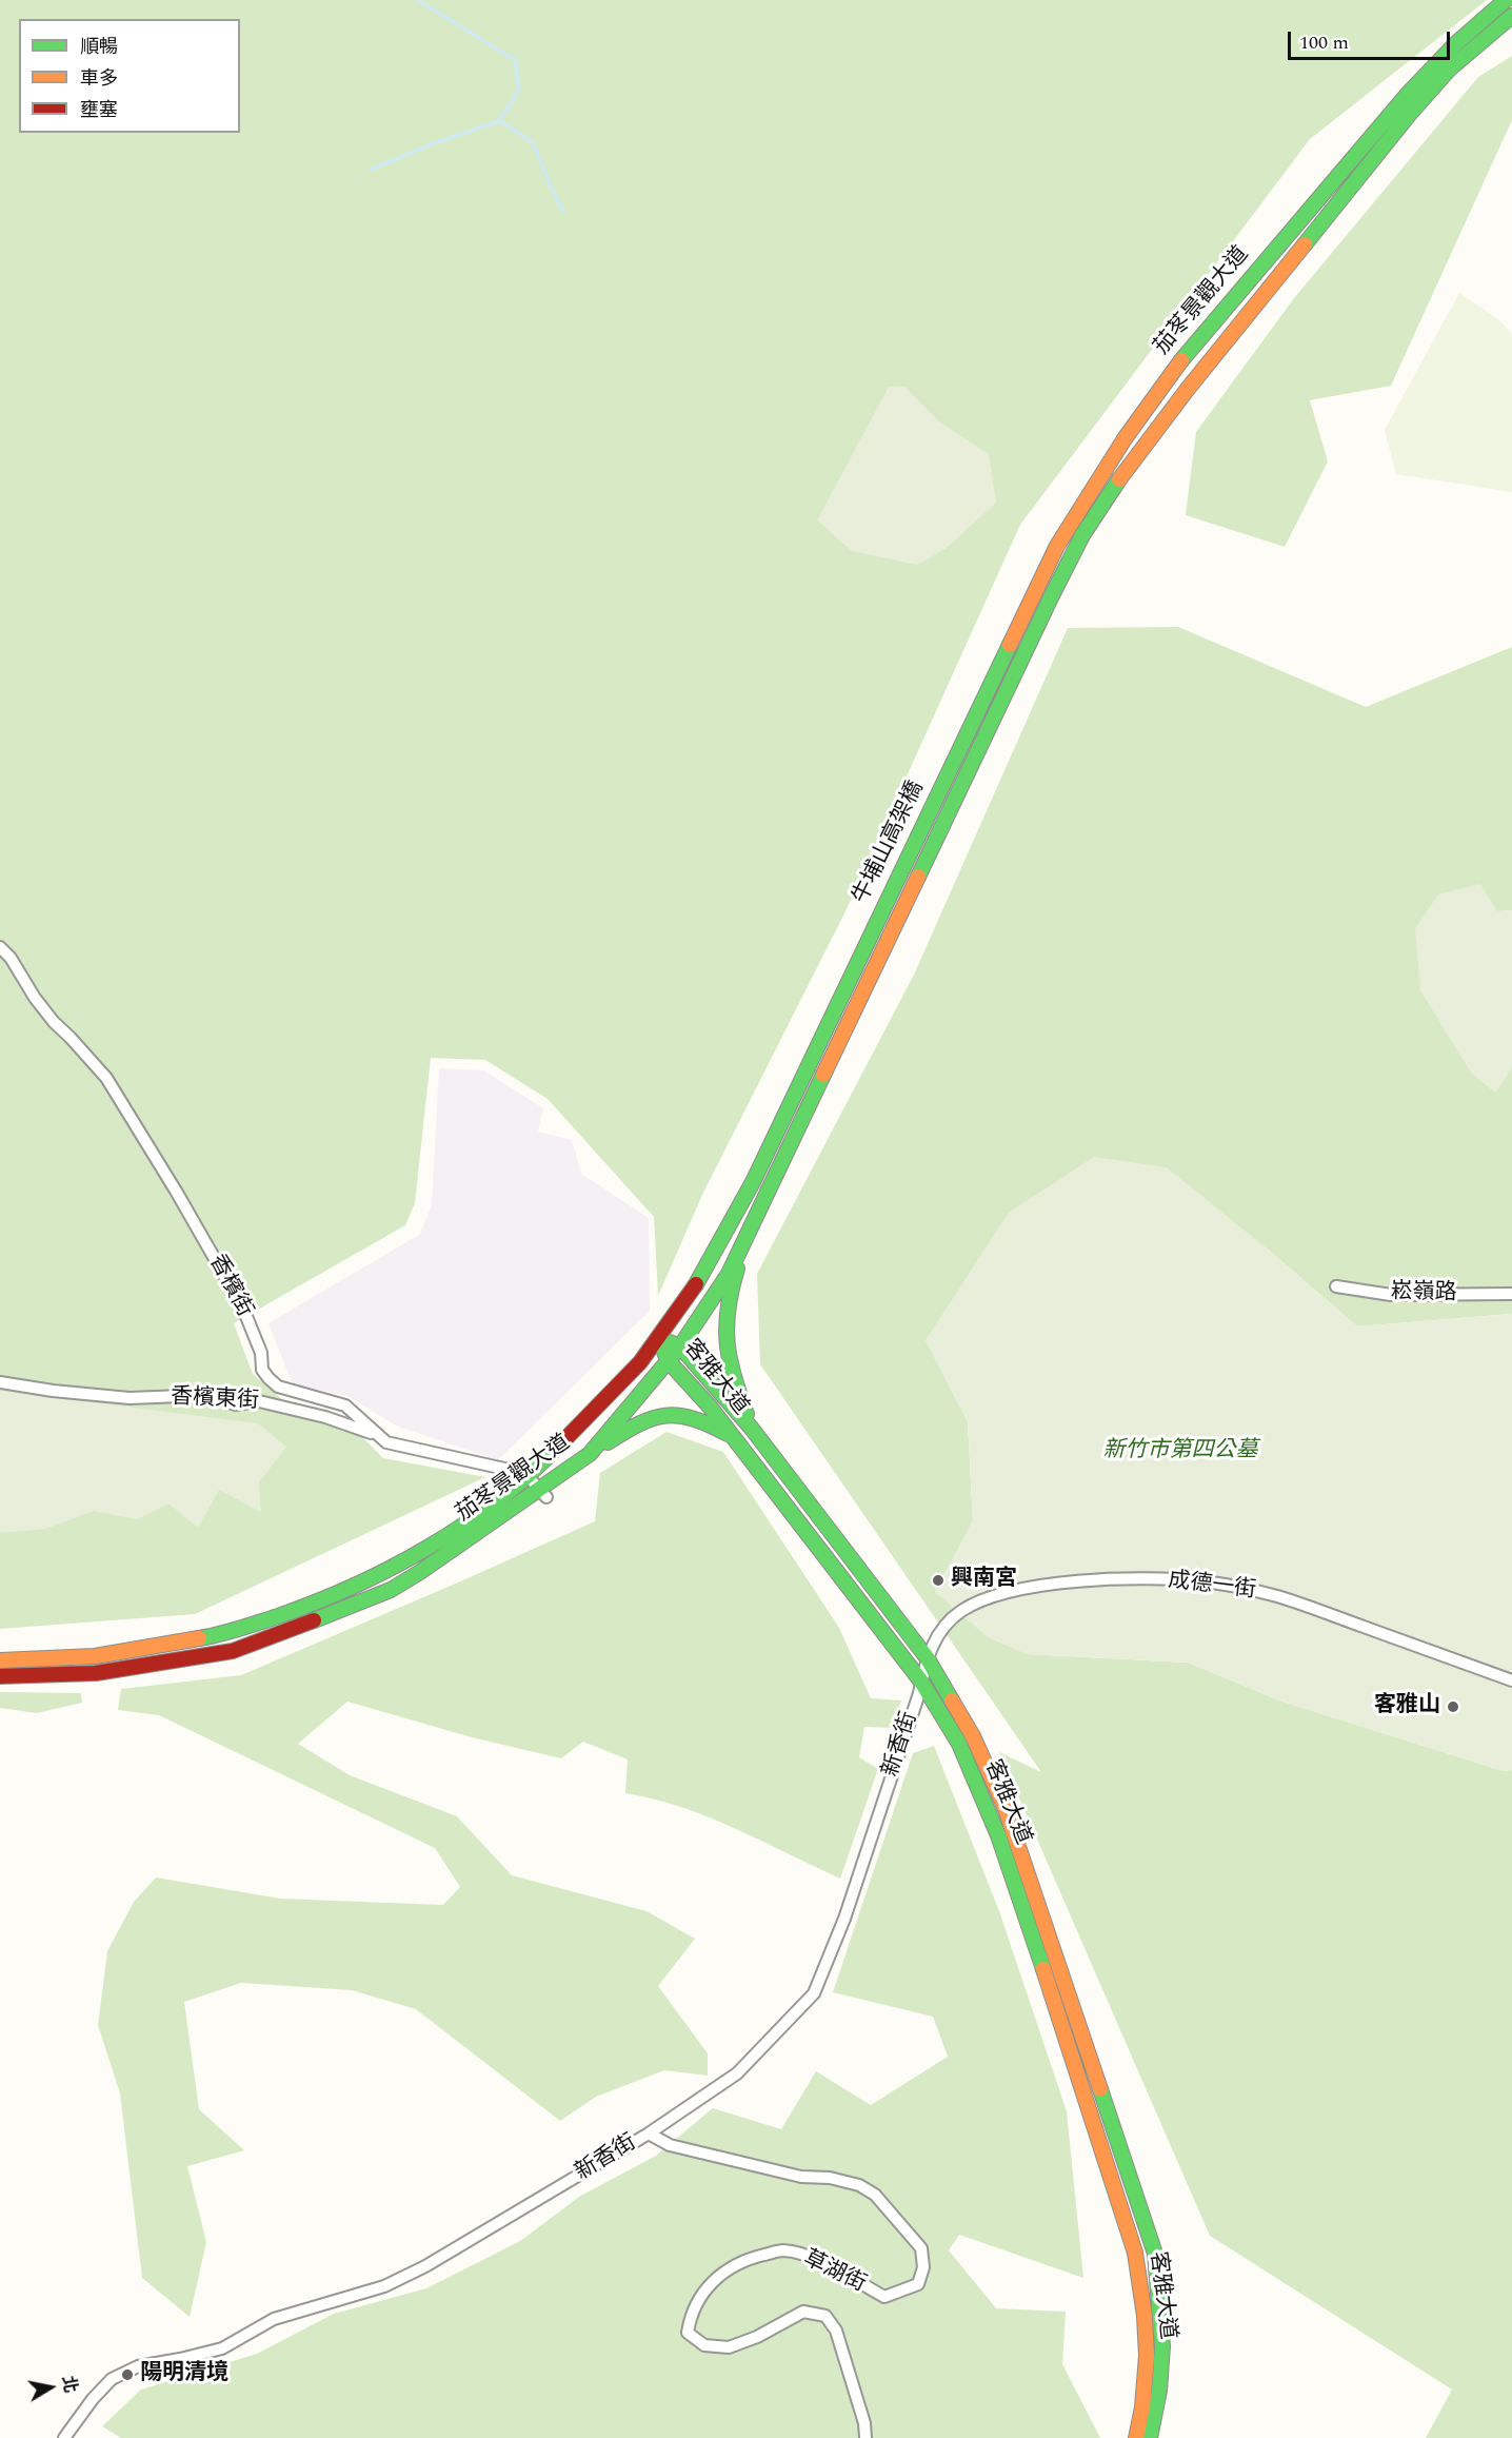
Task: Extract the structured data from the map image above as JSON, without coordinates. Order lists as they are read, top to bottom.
{
  "streets": {
    "street": [
      "茄苳景觀大道",
      "牛埔山高架橋",
      "香檳街",
      "崧嶺路",
      "客雅大道",
      "香檳東街",
      "成德一街",
      "新香街",
      "草湖街"
    ]
  },
  "crossings": [
    ["茄苳景觀大道", "牛埔山高架橋"],
    ["茄苳景觀大道", "香檳街"],
    ["茄苳景觀大道", "客雅大道"],
    ["香檳街", "香檳東街"],
    ["客雅大道", "成德一街"],
    ["客雅大道", "新香街"],
    ["成德一街", "新香街"],
    ["新香街", "草湖街"]
  ],
  "parks": ["新竹市第四公墓"],
  "places": ["興南宮", "客雅山", "陽明清境"],
  "legend": ["順暢", "車多", "壅塞"],
  "scale_bar": "100 m",
  "north": "right"
}
